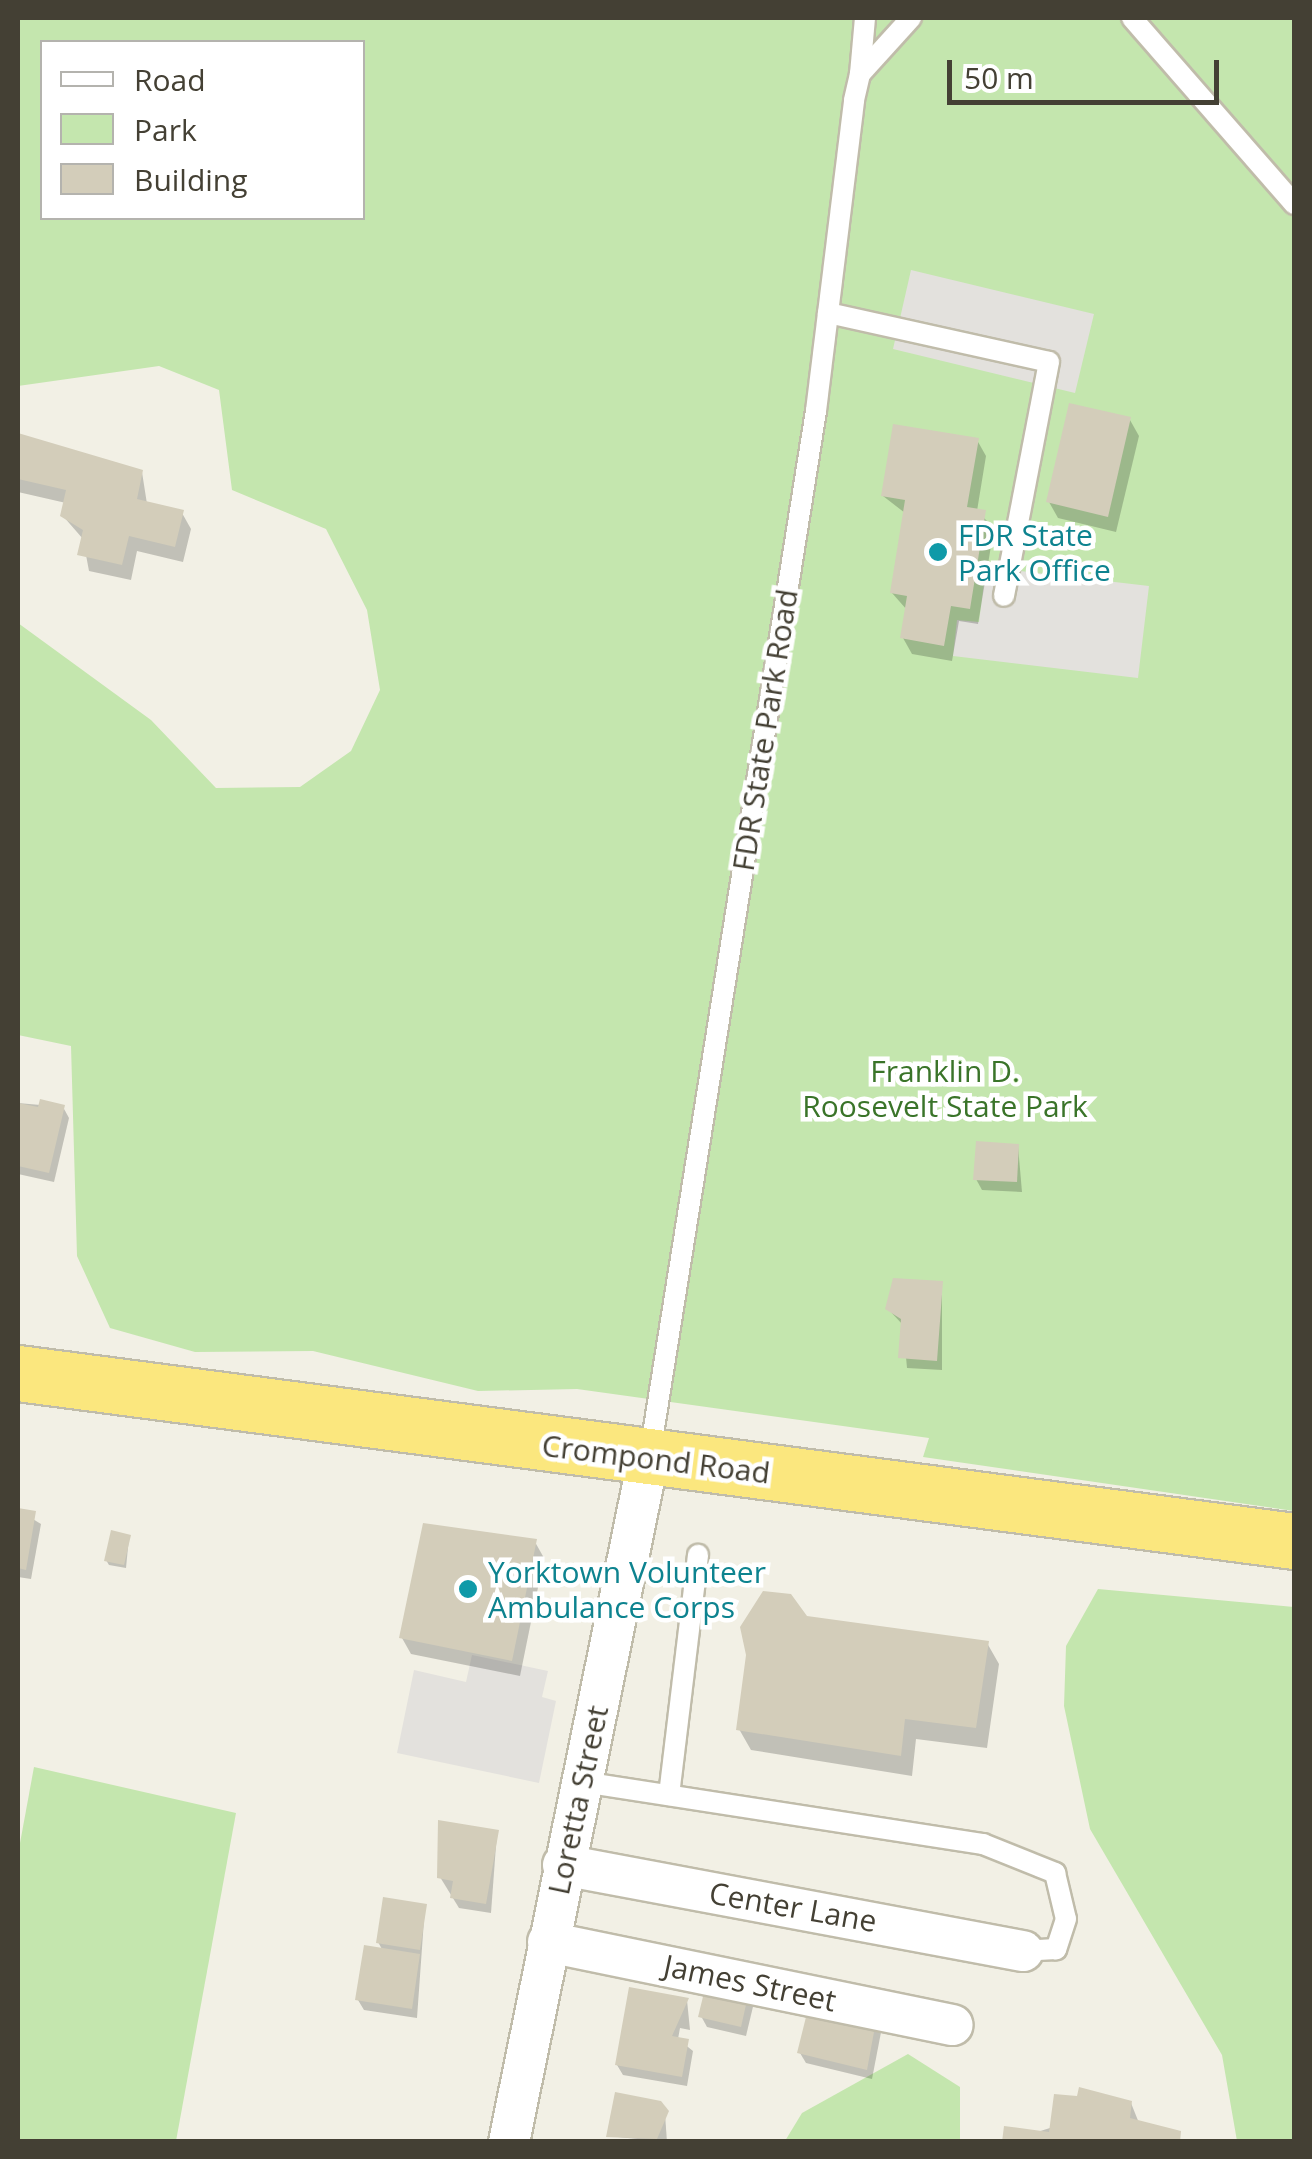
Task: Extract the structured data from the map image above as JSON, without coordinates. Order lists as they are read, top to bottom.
{
  "streets": {
    "highway": ["Crompond Road"],
    "street": ["Loretta Street", "Center Lane", "James Street"],
    "lane": ["FDR State Park Road"]
  },
  "crossings": [
    ["FDR State Park Road", "Crompond Road"],
    ["FDR State Park Road", "Loretta Street"],
    ["Crompond Road", "Loretta Street"],
    ["Loretta Street", "Center Lane"],
    ["Loretta Street", "James Street"]
  ],
  "parks": ["Franklin D. Roosevelt State Park"],
  "places": ["FDR State Park Office", "Yorktown Volunteer Ambulance Corps"],
  "legend": ["Road", "Park", "Building"],
  "scale_bar": "50 m"
}
